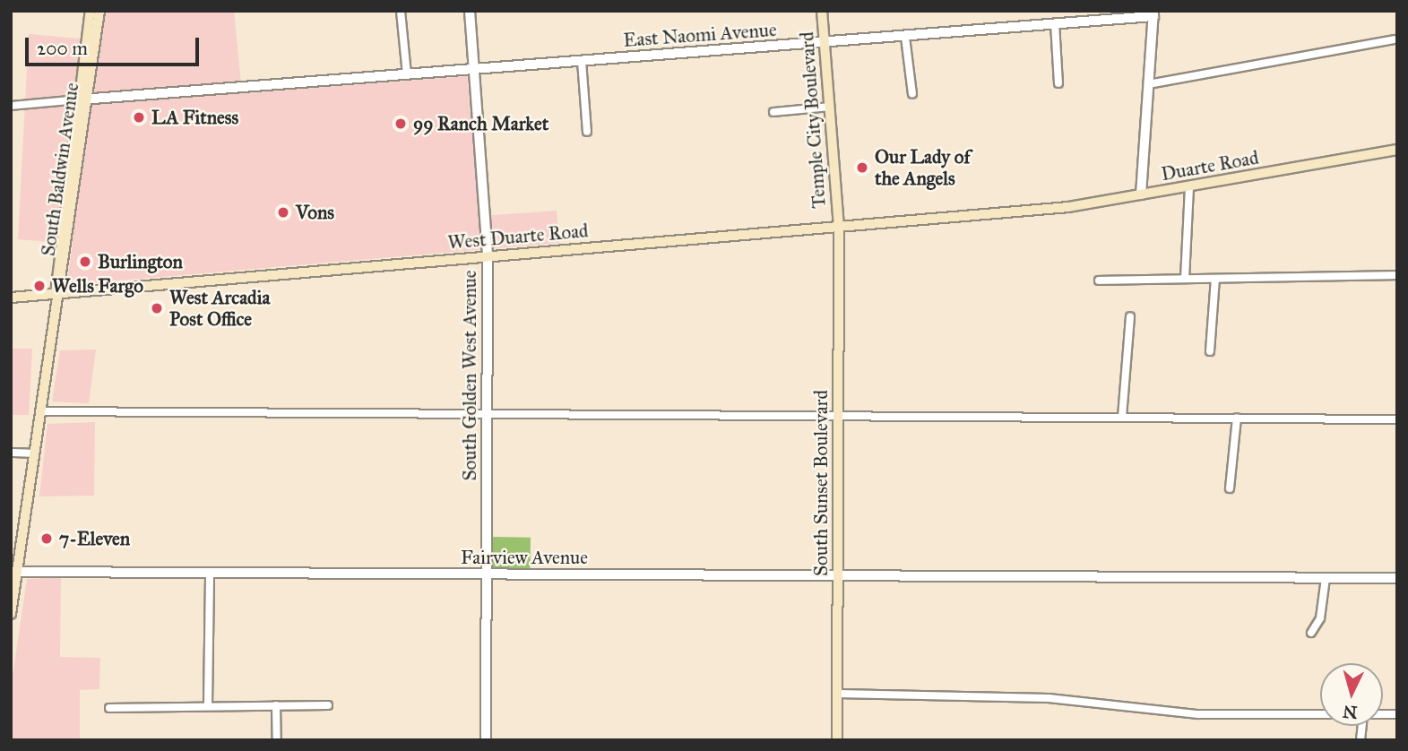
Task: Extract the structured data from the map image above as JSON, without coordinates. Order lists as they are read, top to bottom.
{
  "streets": {
    "main road": [
      "Temple City Boulevard",
      "Duarte Road",
      "South Baldwin Avenue",
      "West Duarte Road",
      "South Sunset Boulevard"
    ],
    "street": ["East Naomi Avenue", "South Golden West Avenue", "Fairview Avenue"]
  },
  "crossings": [
    ["East Naomi Avenue", "Temple City Boulevard"],
    ["East Naomi Avenue", "South Baldwin Avenue"],
    ["East Naomi Avenue", "South Golden West Avenue"],
    ["Temple City Boulevard", "West Duarte Road"],
    ["Temple City Boulevard", "South Sunset Boulevard"],
    ["Duarte Road", "West Duarte Road"],
    ["South Baldwin Avenue", "West Duarte Road"],
    ["South Baldwin Avenue", "Fairview Avenue"],
    ["West Duarte Road", "South Golden West Avenue"],
    ["West Duarte Road", "South Sunset Boulevard"],
    ["South Golden West Avenue", "Fairview Avenue"],
    ["South Sunset Boulevard", "Fairview Avenue"]
  ],
  "places": [
    "LA Fitness",
    "99 Ranch Market",
    "Our Lady of the Angels",
    "Vons",
    "Burlington",
    "Wells Fargo",
    "West Arcadia Post Office",
    "7-Eleven"
  ],
  "scale_bar": "200 m",
  "north": "bottom"
}
